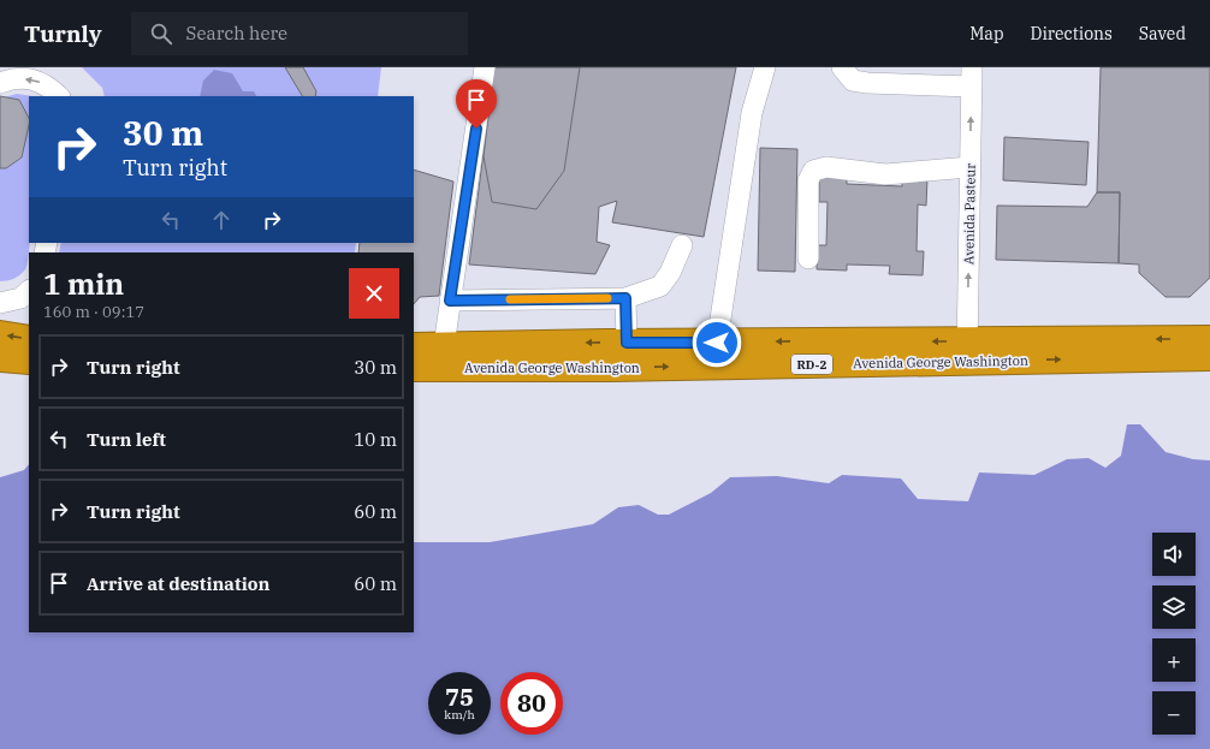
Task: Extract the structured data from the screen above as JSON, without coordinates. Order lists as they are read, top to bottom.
{
  "streets": {
    "highway": ["Avenida George Washington", "RD-2"],
    "street": ["Avenida Pasteur"]
  },
  "crossings": [
    ["Avenida Pasteur", "Avenida George Washington"]
  ],
  "one_way": ["Avenida Pasteur"],
  "page": {
    "header": "Turnly",
    "search": "Search here",
    "nav": ["Map", "Directions", "Saved"],
    "turn": ["30 m", "Turn right"],
    "heading": ["1 min", "160 m · 09:17"],
    "list": [
      {
        "name": "Turn right",
        "value": "30 m"
      },
      {
        "name": "Turn left",
        "value": "10 m"
      },
      {
        "name": "Turn right",
        "value": "60 m"
      },
      {
        "name": "Arrive at destination",
        "value": "60 m"
      }
    ],
    "map_buttons": ["+", "−"],
    "speed": "75 km/h",
    "limit": "80"
  }
}
